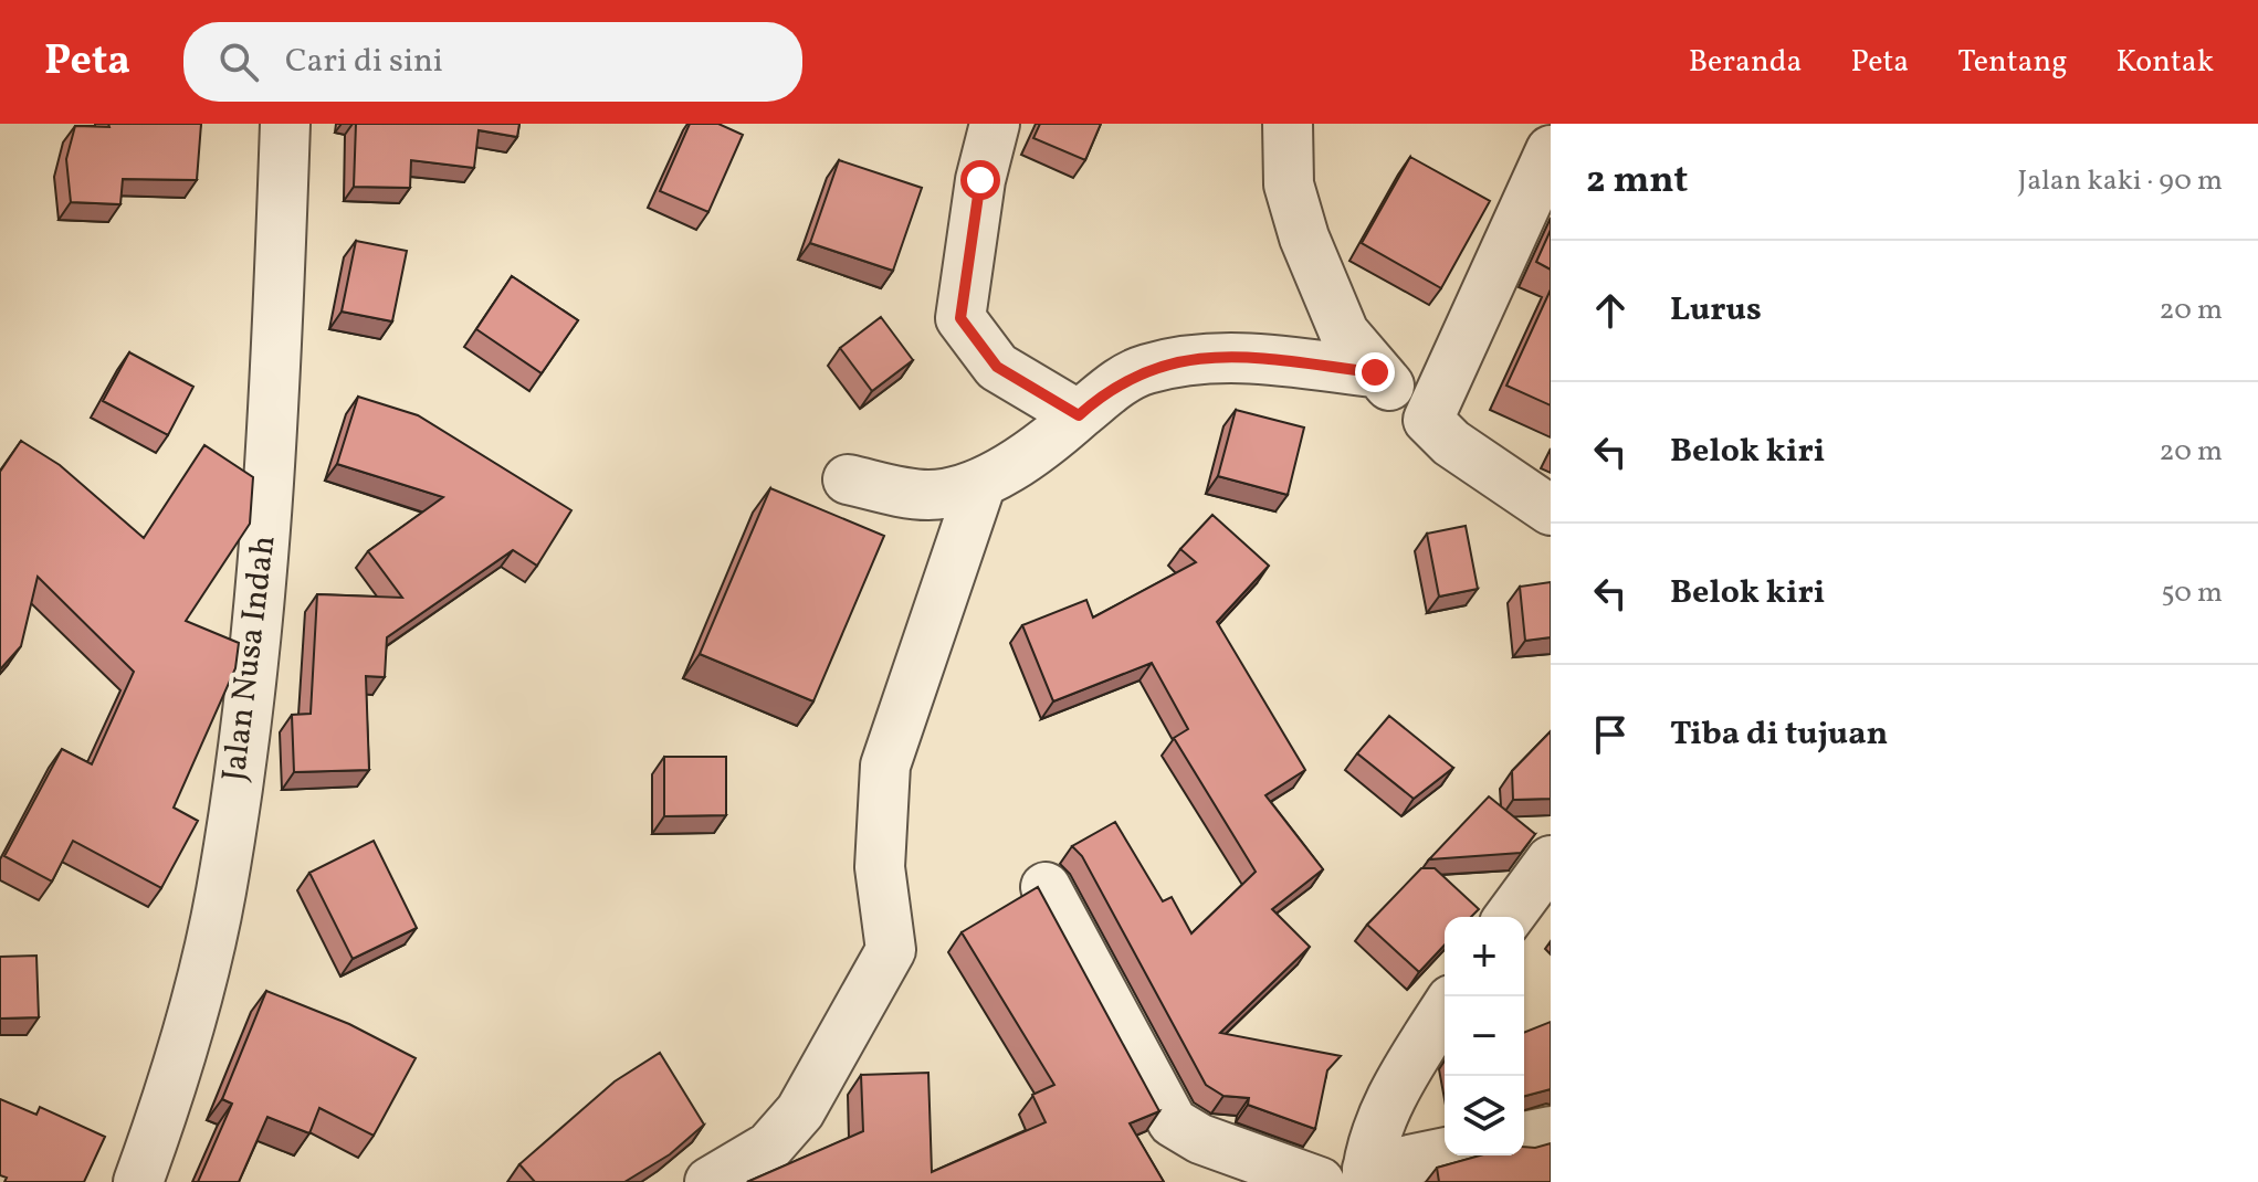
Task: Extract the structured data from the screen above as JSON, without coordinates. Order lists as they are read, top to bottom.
{
  "streets": {
    "street": ["Jalan Nusa Indah"]
  },
  "page": {
    "header": "Peta",
    "search": "Cari di sini",
    "nav": [
      "Beranda",
      "Peta",
      "Tentang",
      "Kontak"
    ],
    "heading": ["2 mnt", "Jalan kaki · 90 m"],
    "list": [
      ["Lurus", "20 m"],
      ["Belok kiri", "20 m"],
      ["Belok kiri", "50 m"],
      "Tiba di tujuan"
    ],
    "map_buttons": ["+", "−"]
  }
}
